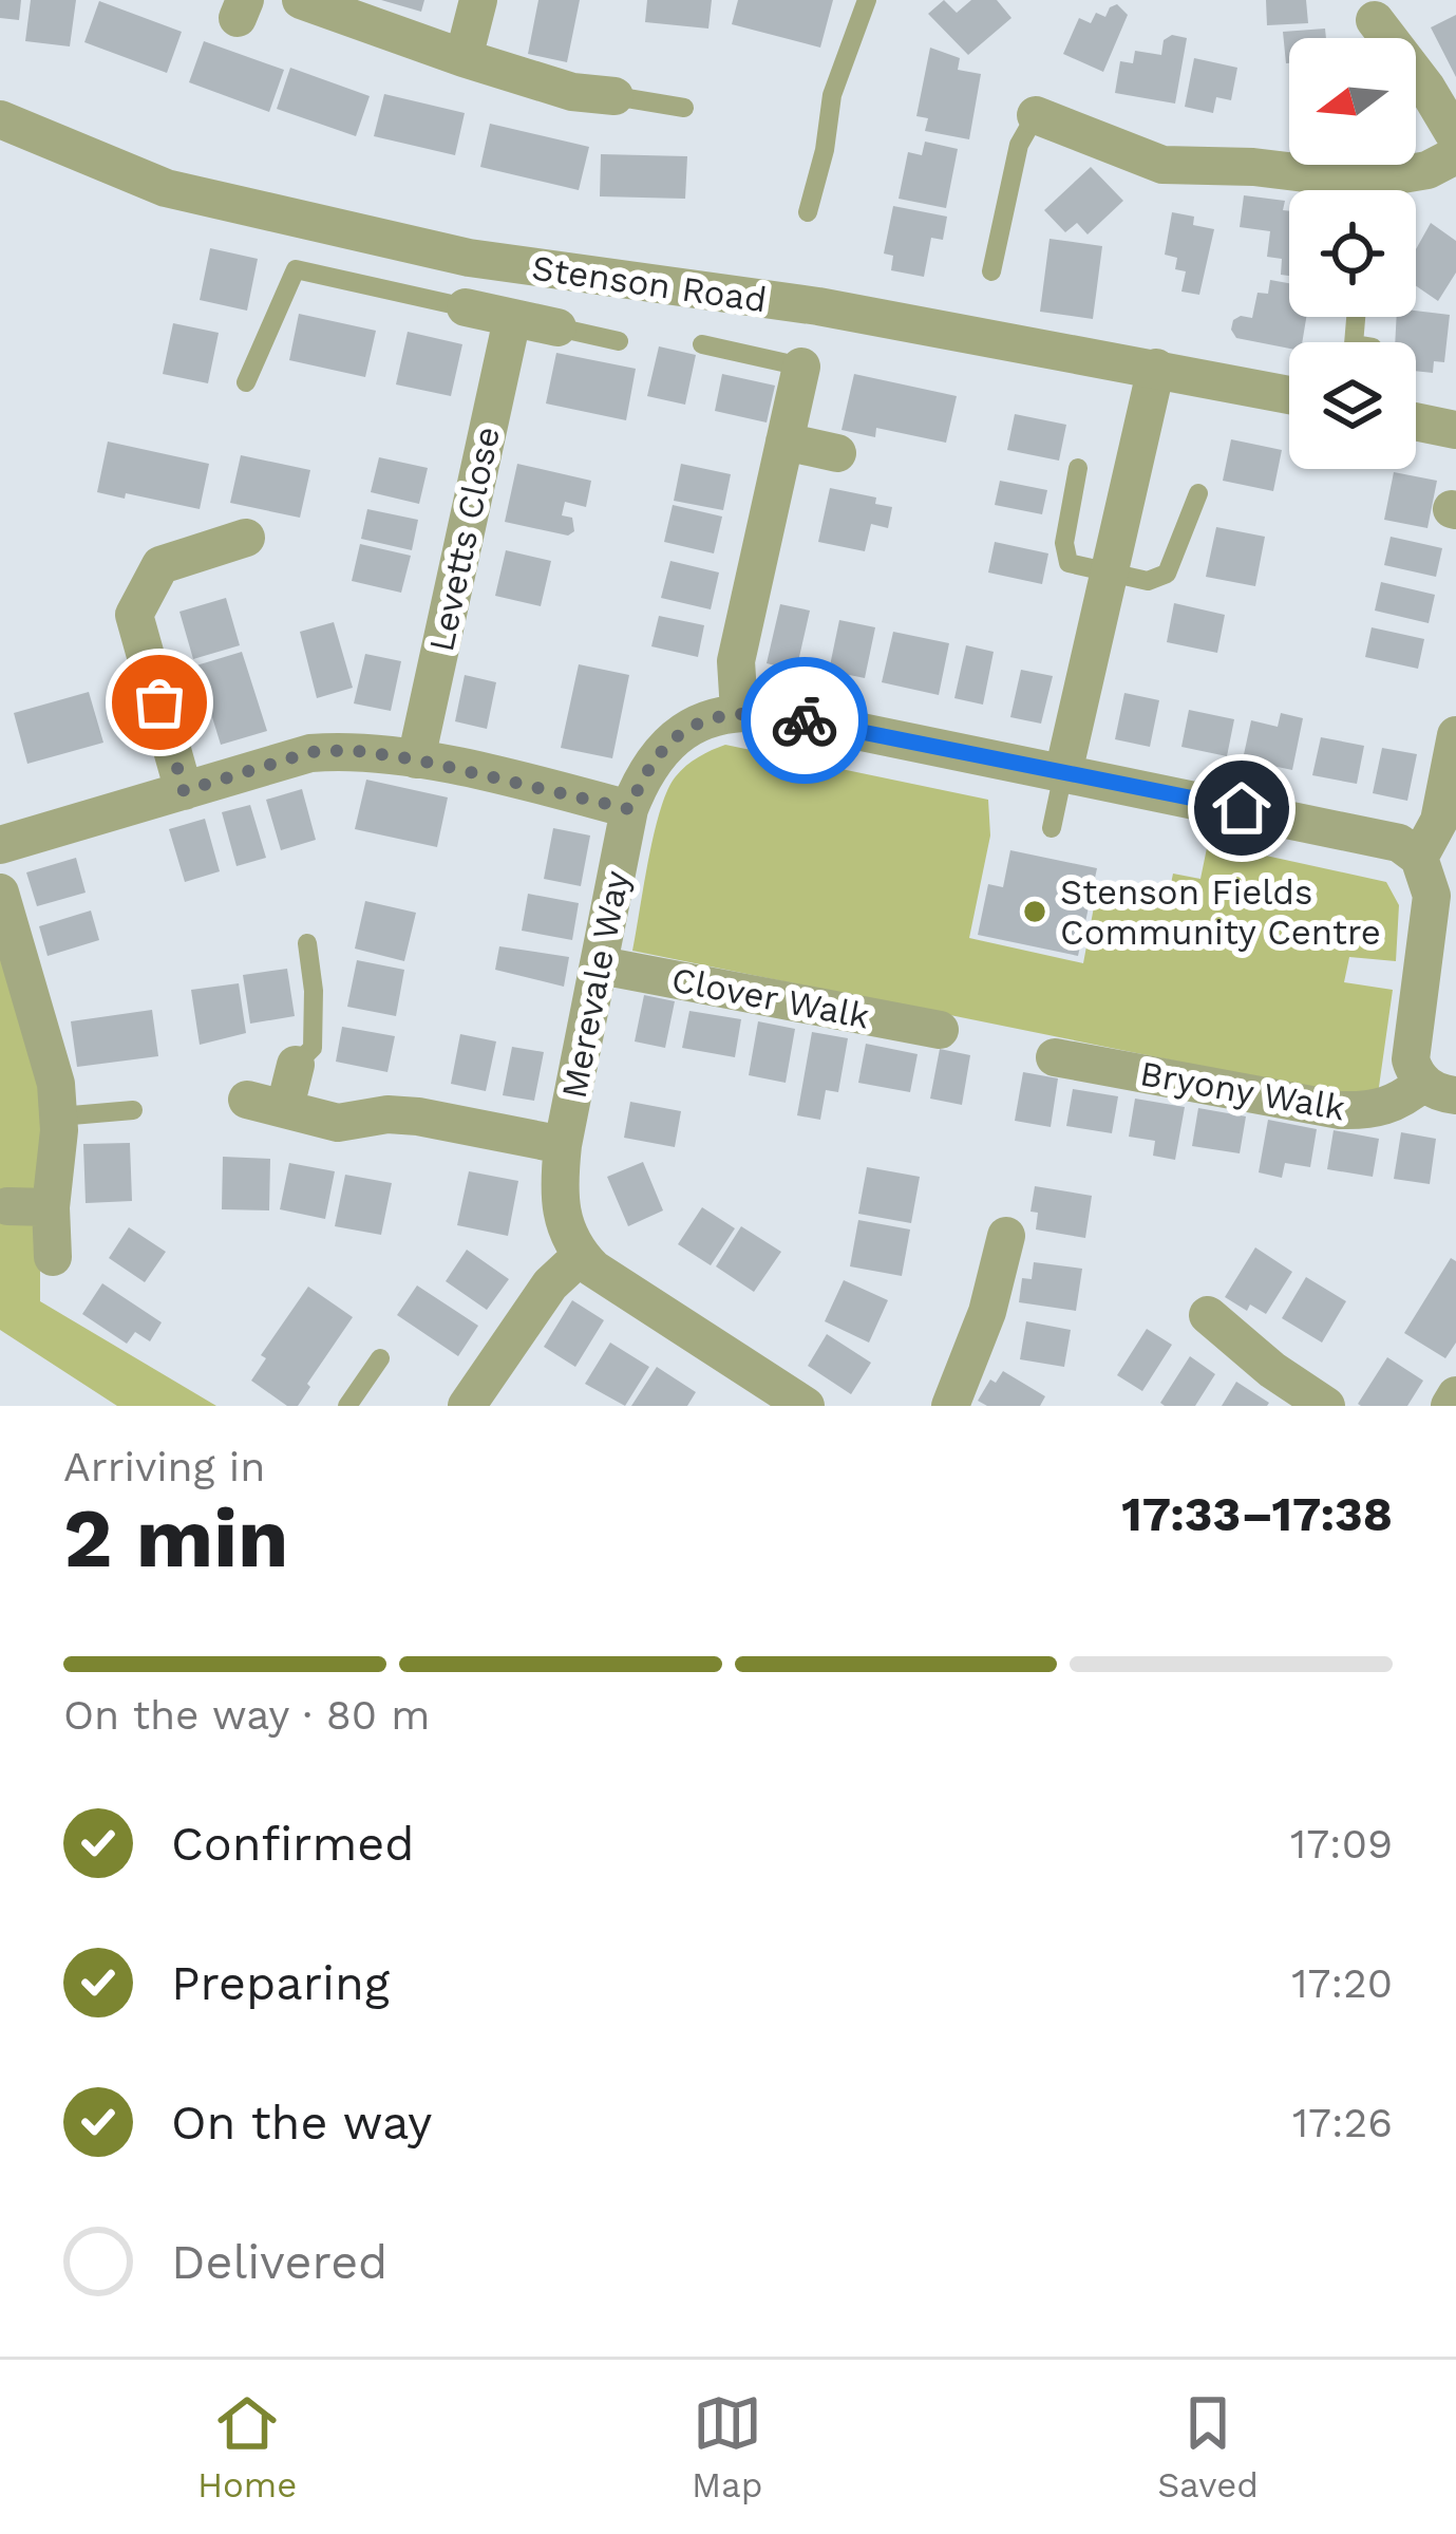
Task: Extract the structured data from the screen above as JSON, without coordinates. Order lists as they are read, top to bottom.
{
  "streets": {
    "street": [
      "Stenson Road",
      "Levetts Close",
      "Merevale Way",
      "Clover Walk",
      "Bryony Walk"
    ]
  },
  "crossings": [
    ["Merevale Way", "Clover Walk"]
  ],
  "places": ["Stenson Fields Community Centre"],
  "north": "left",
  "page": {
    "heading": ["2 min", "Arriving in", "17:33–17:38"],
    "bar": "On the way · 80 m",
    "list": [
      ["Confirmed", "17:09"],
      ["Preparing", "17:20"],
      ["On the way", "17:26"],
      "Delivered"
    ],
    "tabs": ["Home", "Map", "Saved"]
  }
}
